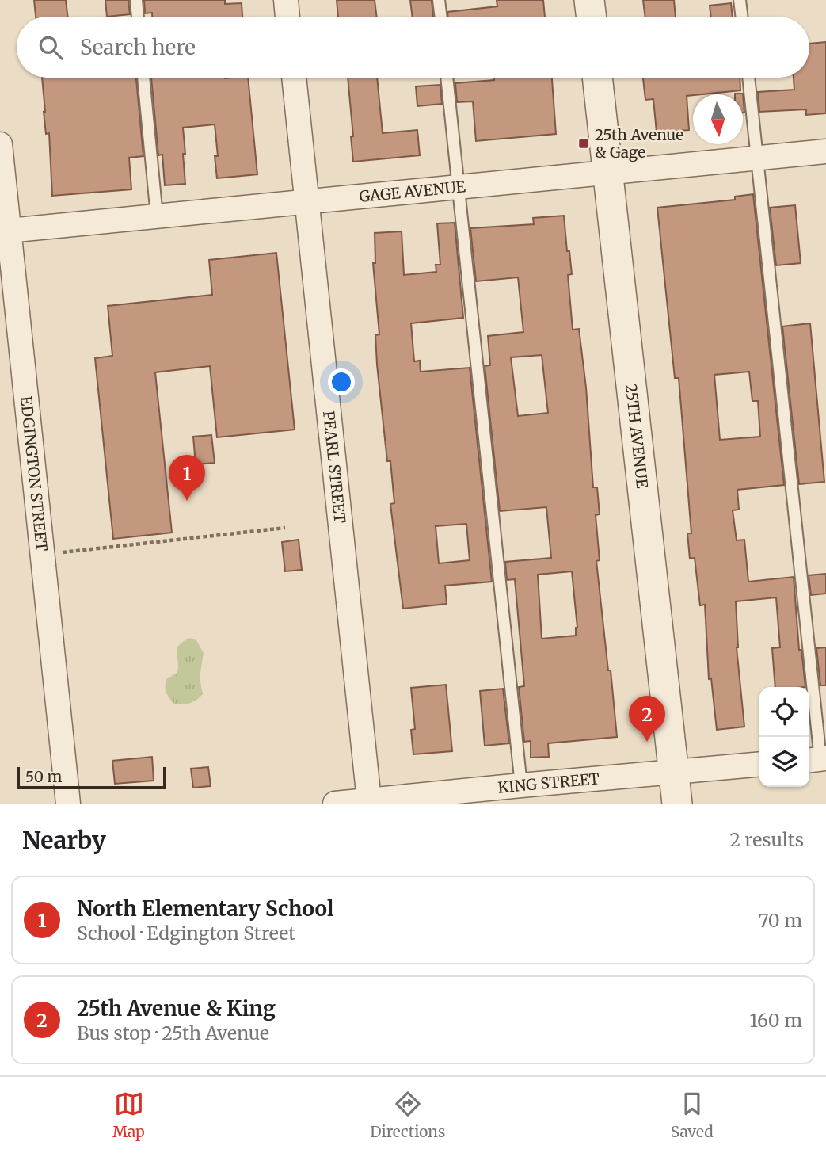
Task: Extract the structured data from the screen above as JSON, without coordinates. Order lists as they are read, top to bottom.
{
  "streets": {
    "street": [
      "GAGE AVENUE",
      "25TH AVENUE",
      "PEARL STREET",
      "EDGINGTON STREET",
      "KING STREET"
    ]
  },
  "crossings": [
    ["GAGE AVENUE", "25TH AVENUE"],
    ["GAGE AVENUE", "PEARL STREET"],
    ["GAGE AVENUE", "EDGINGTON STREET"],
    ["25TH AVENUE", "KING STREET"],
    ["PEARL STREET", "KING STREET"]
  ],
  "places": {
    "transit": ["25th Avenue & Gage"]
  },
  "scale_bar": "50 m",
  "north": "bottom",
  "page": {
    "search": "Search here",
    "pins": ["1", "2"],
    "scale": "50 m",
    "heading": ["Nearby", "2 results"],
    "list": [
      {
        "mark": "1",
        "name": "North Elementary School",
        "note": "School · Edgington Street",
        "value": "70 m"
      },
      {
        "mark": "2",
        "name": "25th Avenue & King",
        "note": "Bus stop · 25th Avenue",
        "value": "160 m"
      }
    ],
    "nav": ["Map", "Directions", "Saved"]
  }
}
